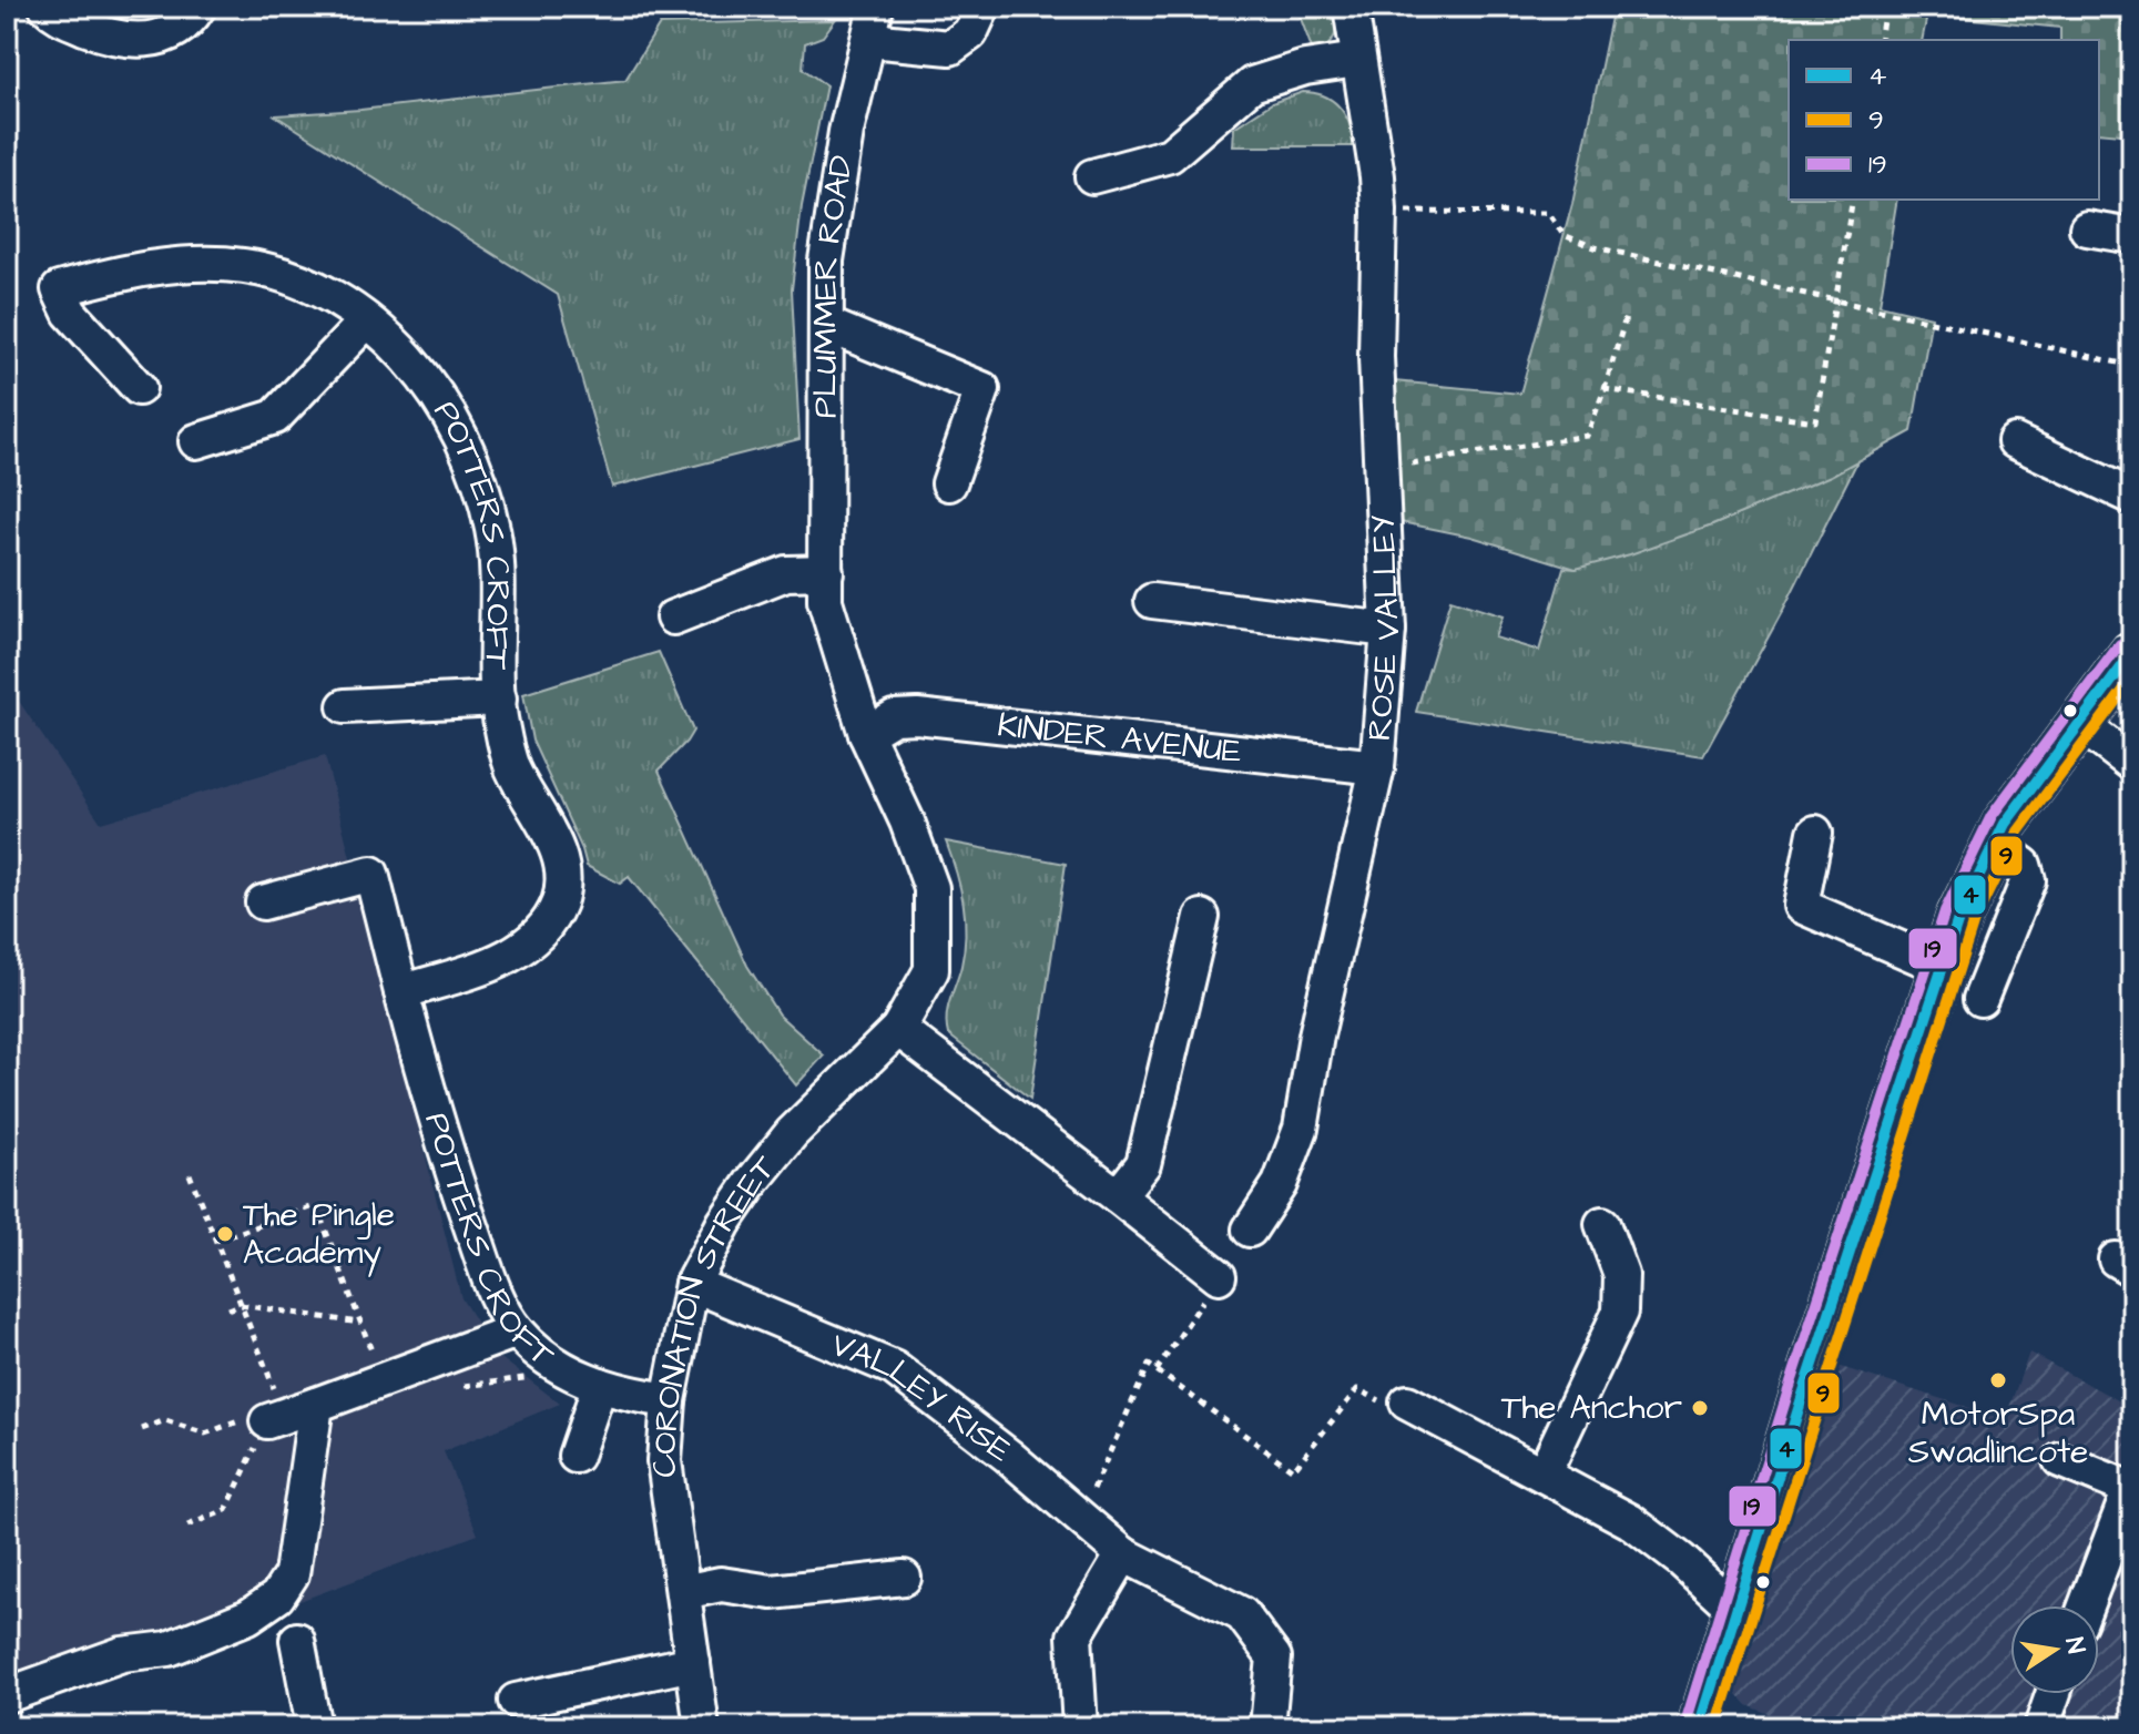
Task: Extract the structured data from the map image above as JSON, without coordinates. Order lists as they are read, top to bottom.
{
  "streets": {
    "street": [
      "PLUMMER ROAD",
      "POTTERS CROFT",
      "ROSE VALLEY",
      "KINDER AVENUE",
      "CORONATION STREET",
      "VALLEY RISE"
    ]
  },
  "crossings": [
    ["PLUMMER ROAD", "KINDER AVENUE"],
    ["PLUMMER ROAD", "CORONATION STREET"],
    ["POTTERS CROFT", "CORONATION STREET"],
    ["ROSE VALLEY", "KINDER AVENUE"],
    ["CORONATION STREET", "VALLEY RISE"]
  ],
  "places": ["The Pingle Academy", "MotorSpa Swadlincote", "The Anchor"],
  "lines": ["transit line 19", "transit line 4", "transit line 9"],
  "legend": ["4", "9", "19"],
  "north": "right"
}
